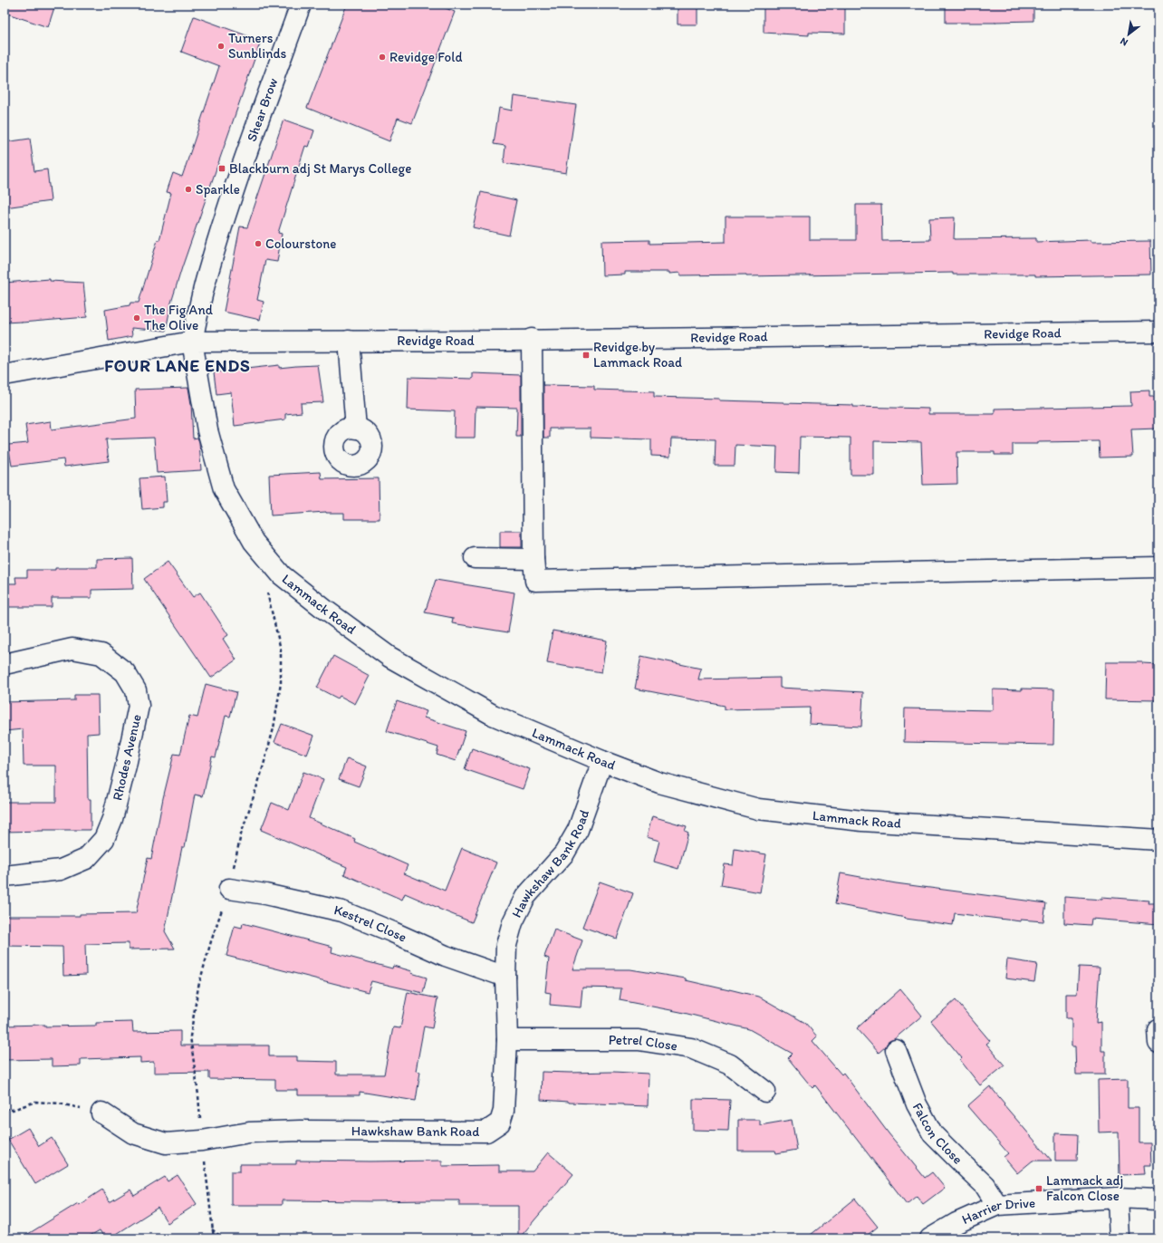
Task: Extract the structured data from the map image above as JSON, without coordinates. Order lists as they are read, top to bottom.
{
  "streets": {
    "street": [
      "Shear Brow",
      "Revidge Road",
      "Lammack Road",
      "Rhodes Avenue",
      "Hawkshaw Bank Road",
      "Kestrel Close",
      "Petrel Close",
      "Falcon Close",
      "Harrier Drive"
    ]
  },
  "crossings": [
    ["Shear Brow", "Revidge Road"],
    ["Shear Brow", "Lammack Road"],
    ["Revidge Road", "Lammack Road"],
    ["Lammack Road", "Hawkshaw Bank Road"],
    ["Hawkshaw Bank Road", "Kestrel Close"],
    ["Hawkshaw Bank Road", "Petrel Close"],
    ["Falcon Close", "Harrier Drive"]
  ],
  "districts": ["FOUR LANE ENDS"],
  "places": {
    "other": [
      "Turners Sunblinds",
      "Revidge Fold",
      "Sparkle",
      "Colourstone",
      "The Fig And The Olive"
    ],
    "transit": ["Blackburn adj St Marys College", "Revidge by Lammack Road", "Lammack adj Falcon Close"]
  },
  "north": "bottom left"
}
